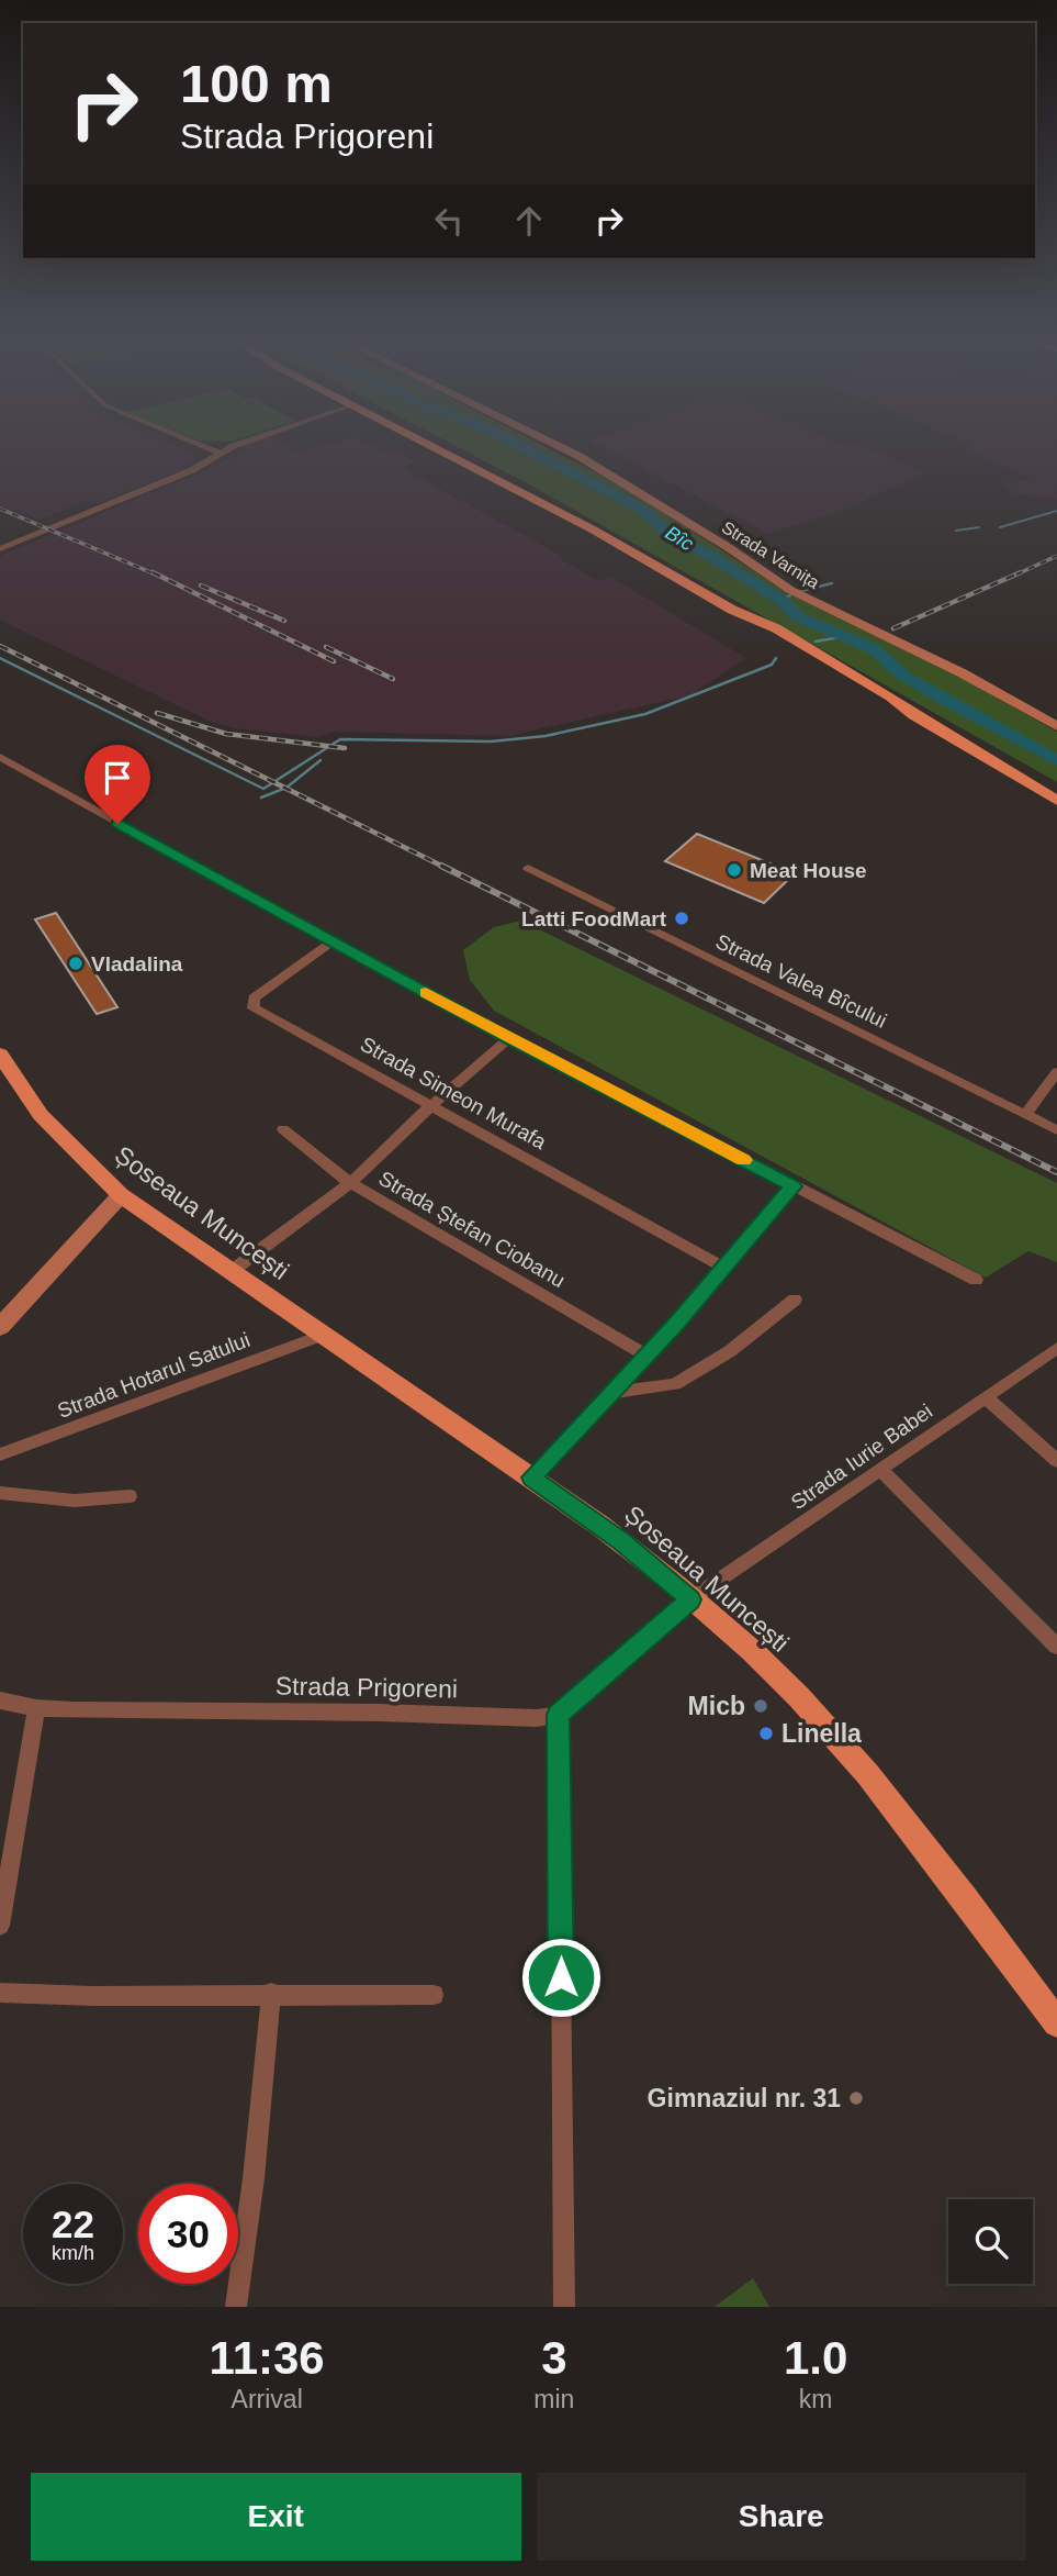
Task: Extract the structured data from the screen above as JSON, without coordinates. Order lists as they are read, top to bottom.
{
  "streets": {
    "main road": ["Șoseaua Muncești"],
    "street": [
      "Strada Varnița",
      "Strada Valea Bîcului",
      "Strada Simeon Murafa",
      "Strada Ștefan Ciobanu",
      "Strada Hotarul Satului",
      "Strada Iurie Babei",
      "Strada Prigoreni"
    ]
  },
  "crossings": [
    ["Șoseaua Muncești", "Strada Hotarul Satului"],
    ["Șoseaua Muncești", "Strada Iurie Babei"]
  ],
  "water": ["Bîc"],
  "places": [
    "Meat House",
    "Latti FoodMart",
    "Vladalina",
    "Micb",
    "Linella",
    "Gimnaziul nr. 31"
  ],
  "page": {
    "turn": ["100 m", "Strada Prigoreni"],
    "speed": "22 km/h",
    "limit": "30",
    "eta": [
      "11:36",
      "Arrival",
      "3",
      "min",
      "1.0",
      "km"
    ],
    "buttons": ["Exit", "Share"]
  }
}
